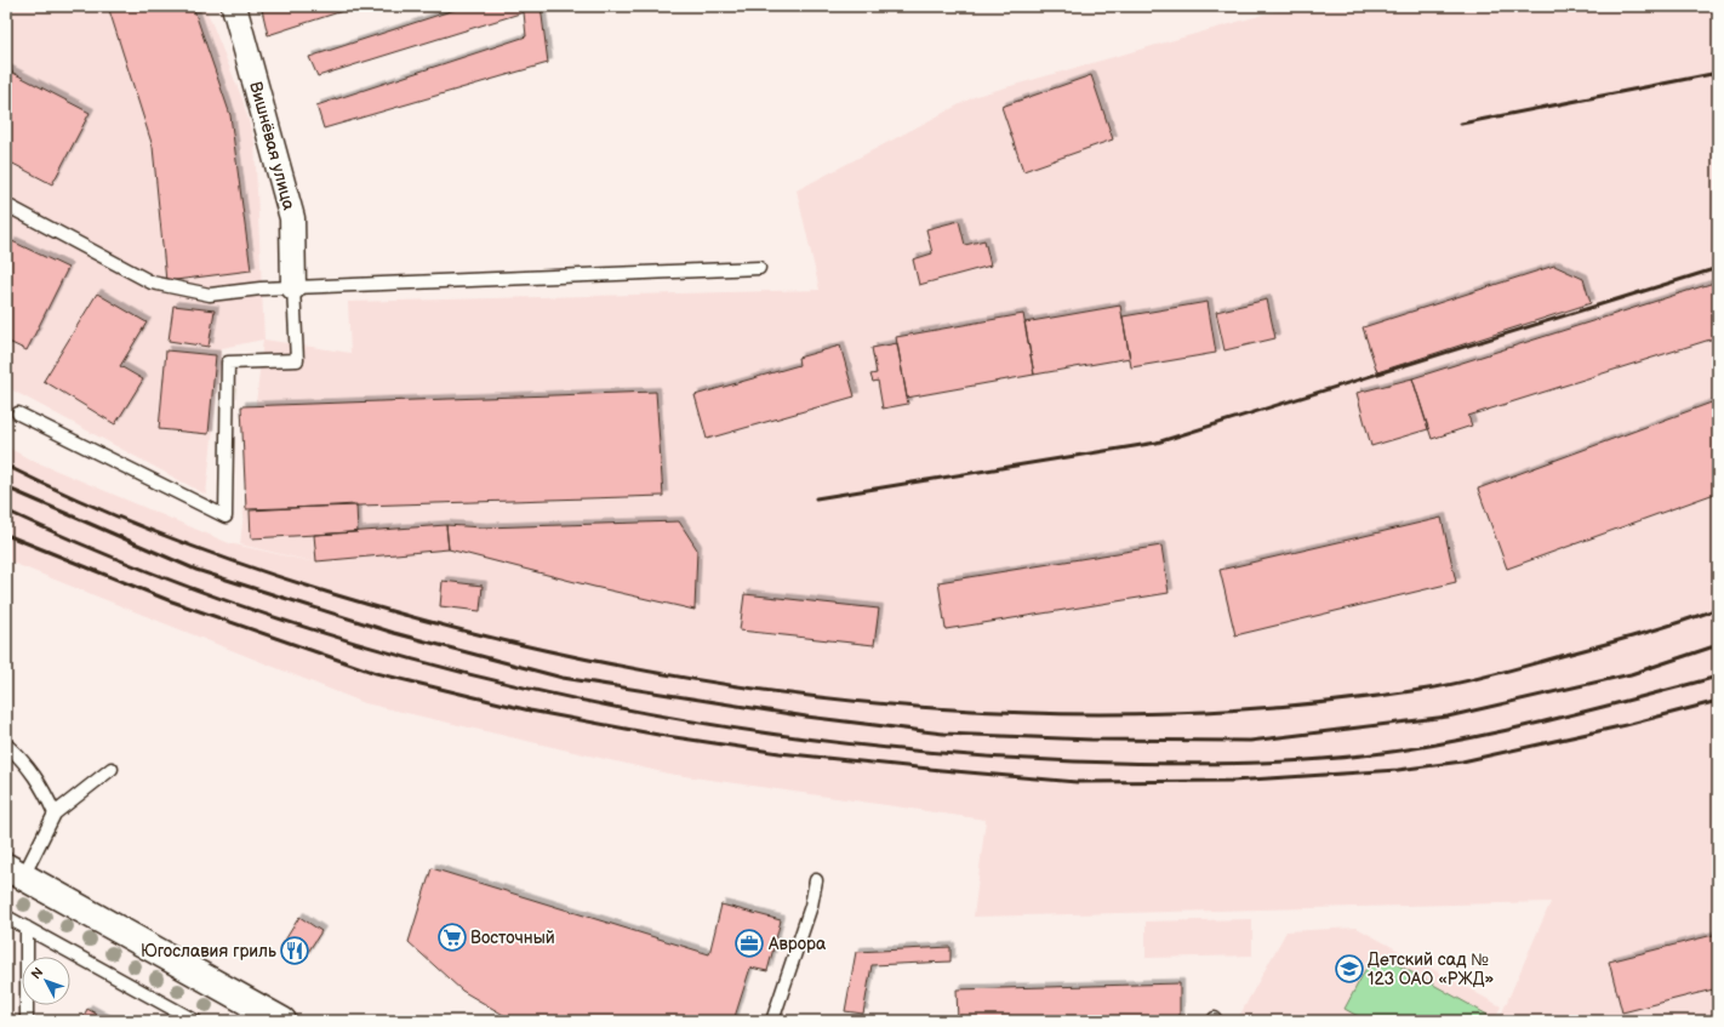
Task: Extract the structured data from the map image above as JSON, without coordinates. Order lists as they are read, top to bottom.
{
  "streets": {
    "street": ["Вишнёвая улица"]
  },
  "places": {
    "supermarket": ["Восточный"],
    "office": ["Аврора"],
    "restaurant": ["Югославия гриль"],
    "school or university": ["Детский сад № 123 ОАО «РЖД»"]
  },
  "north": "top left"
}
